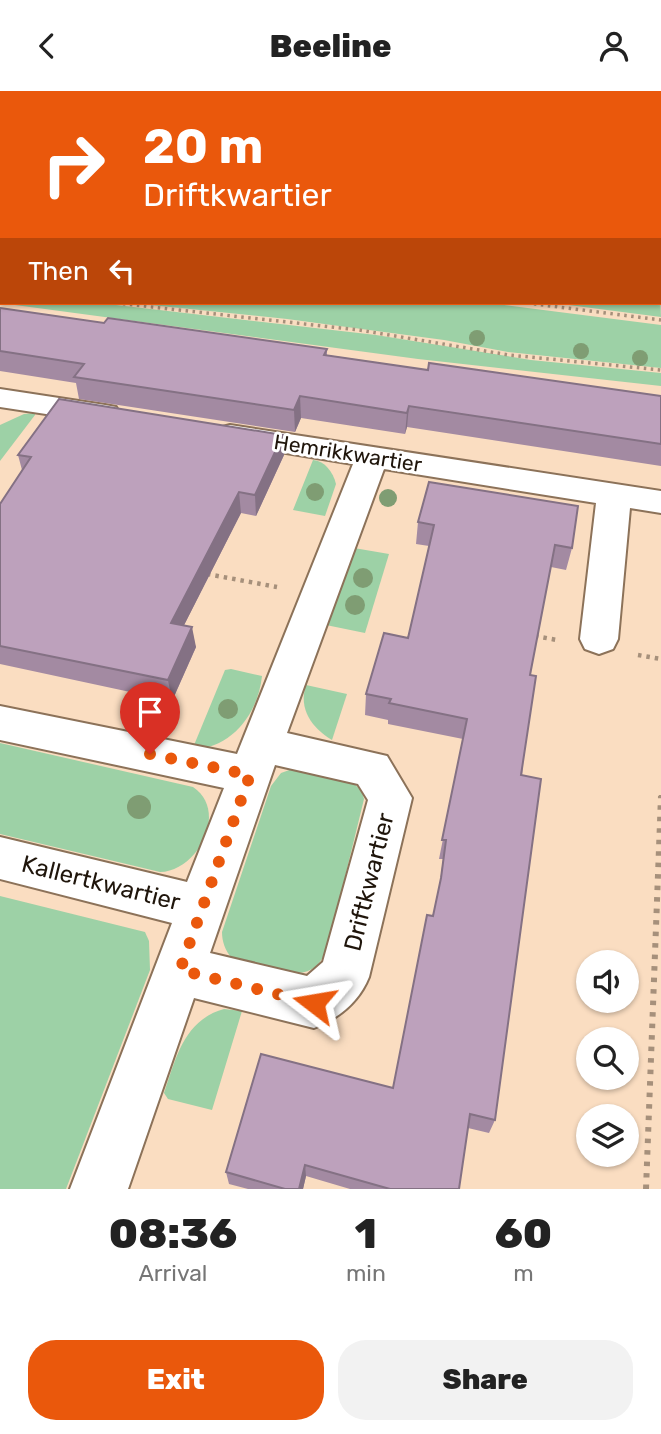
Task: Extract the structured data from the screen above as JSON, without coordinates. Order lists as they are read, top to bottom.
{
  "streets": {
    "street": ["Hemrikkwartier", "Driftkwartier", "Kallertkwartier"]
  },
  "page": {
    "header": "Beeline",
    "turn": ["20 m", "Driftkwartier"],
    "then": "Then",
    "eta": [
      "08:36",
      "Arrival",
      "1",
      "min",
      "60",
      "m"
    ],
    "buttons": ["Exit", "Share"]
  }
}
